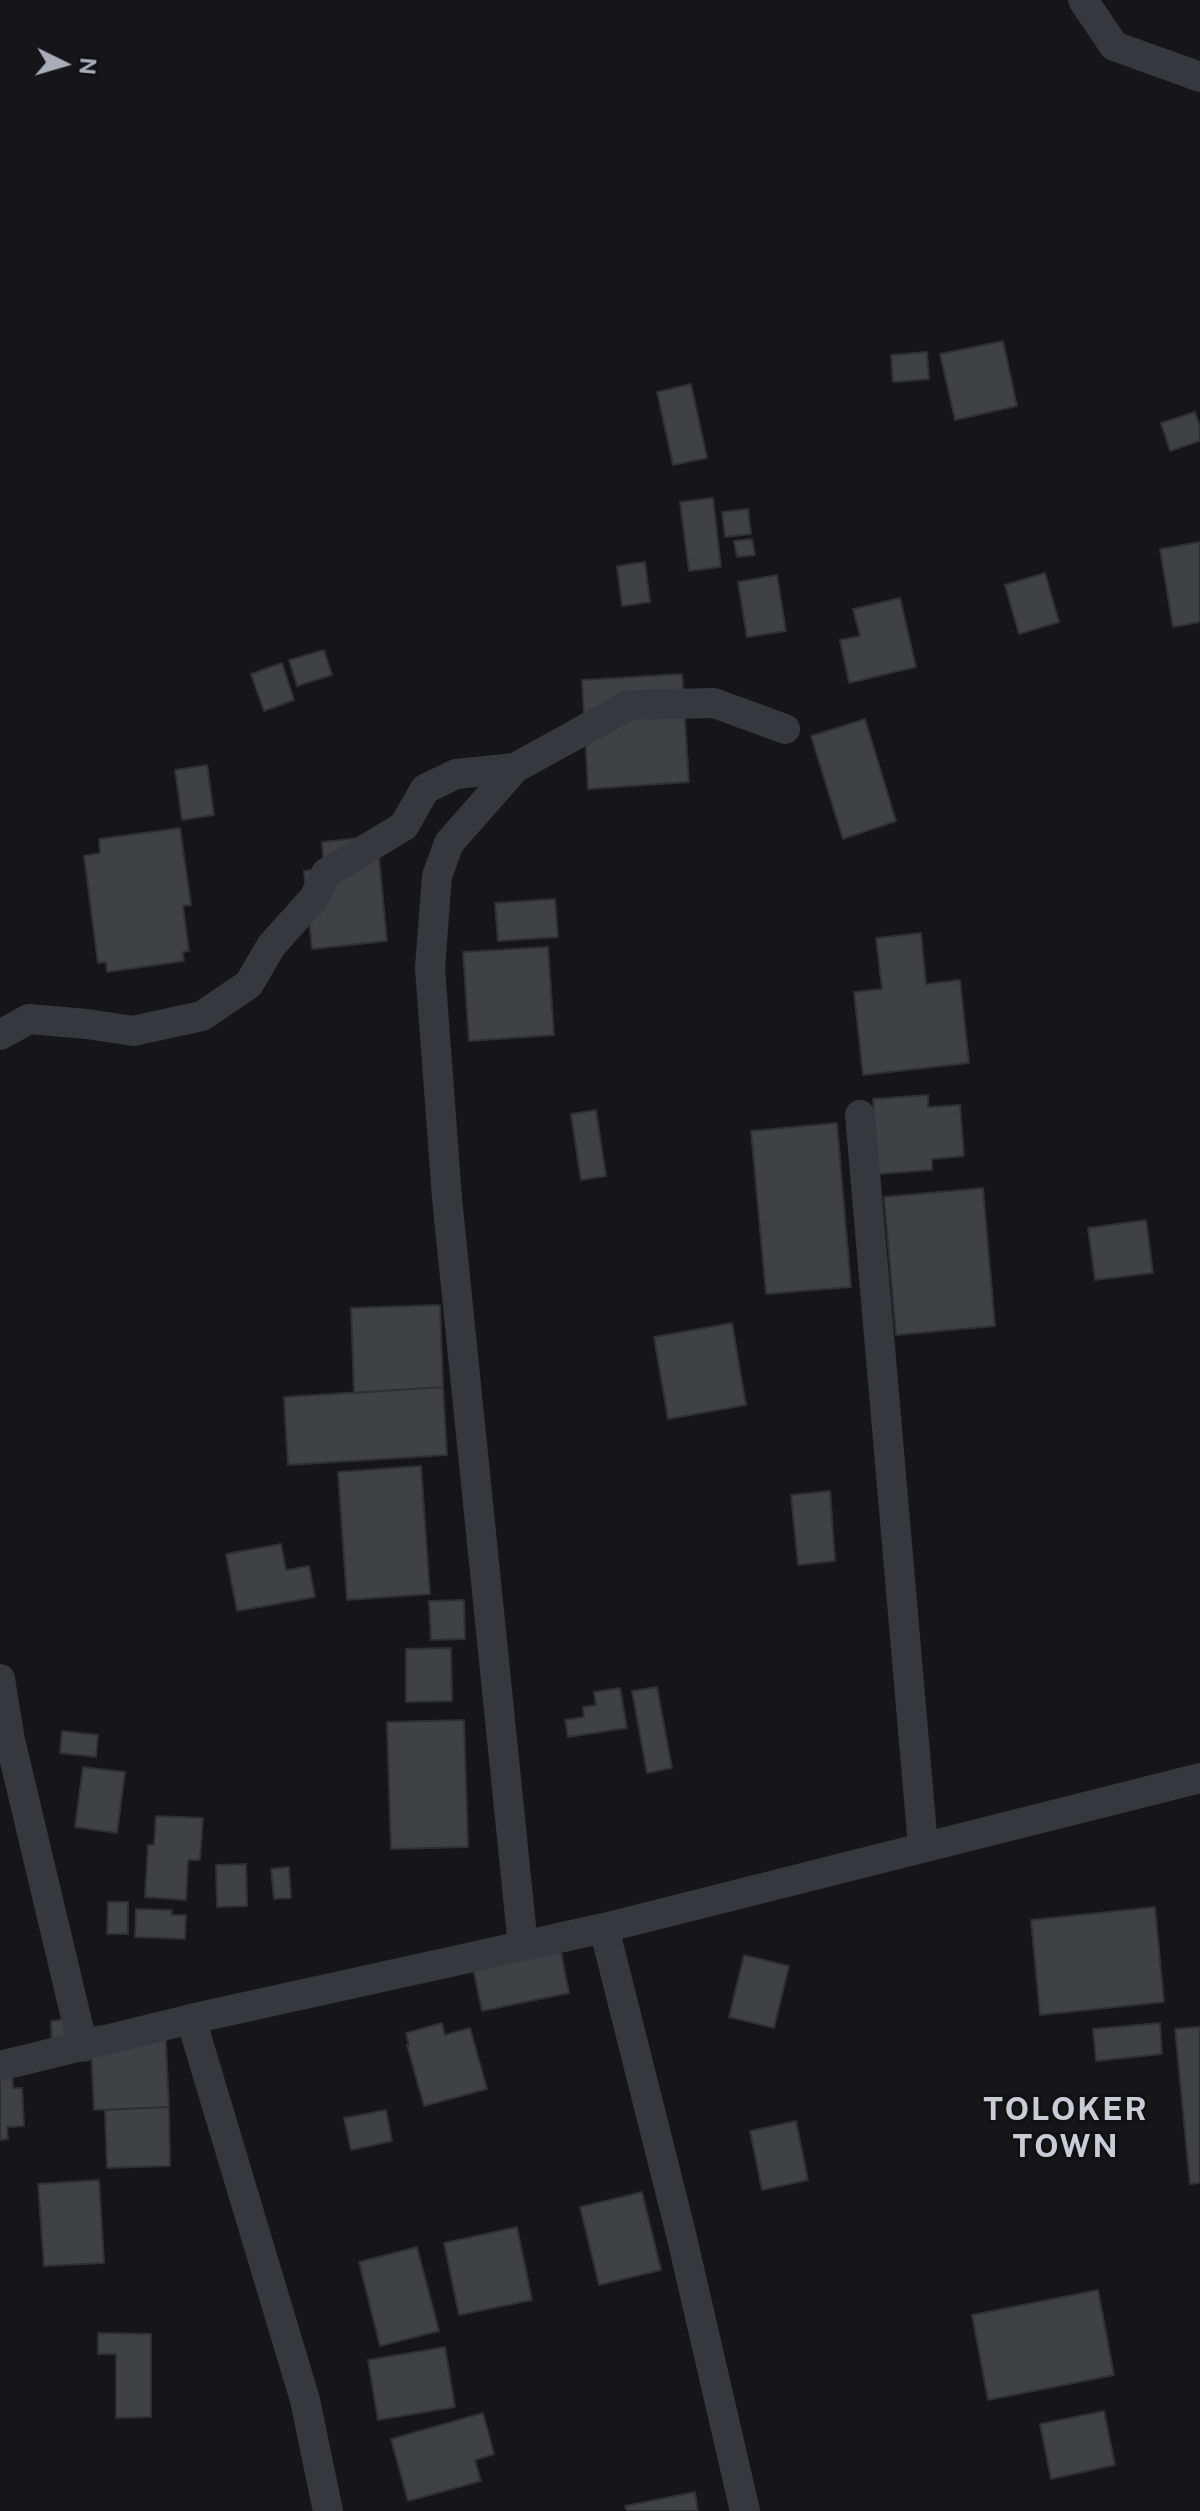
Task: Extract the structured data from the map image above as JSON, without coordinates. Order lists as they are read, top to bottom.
{
  "districts": ["TOLOKER TOWN"],
  "north": "right"
}
